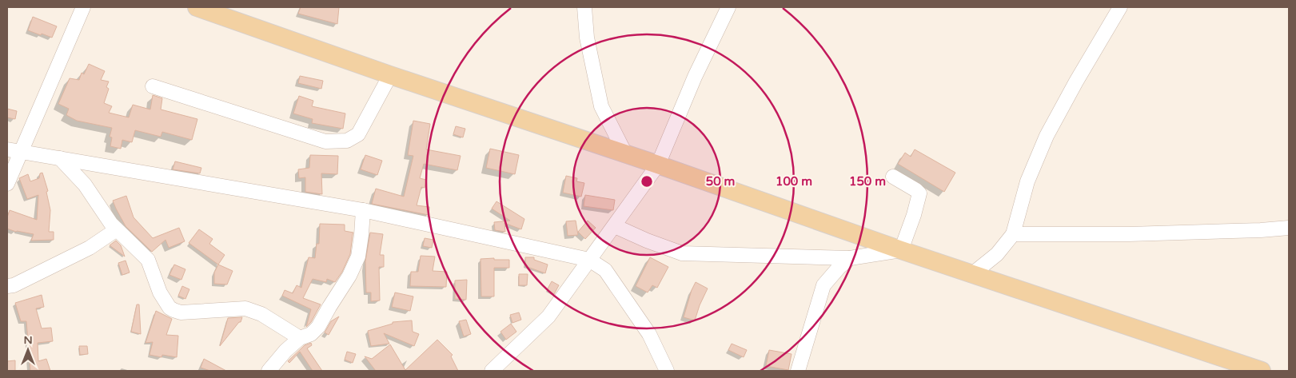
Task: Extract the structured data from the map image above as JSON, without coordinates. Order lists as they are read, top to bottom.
{
  "north": "top",
  "rings": ["50 m", "100 m", "150 m"]
}
